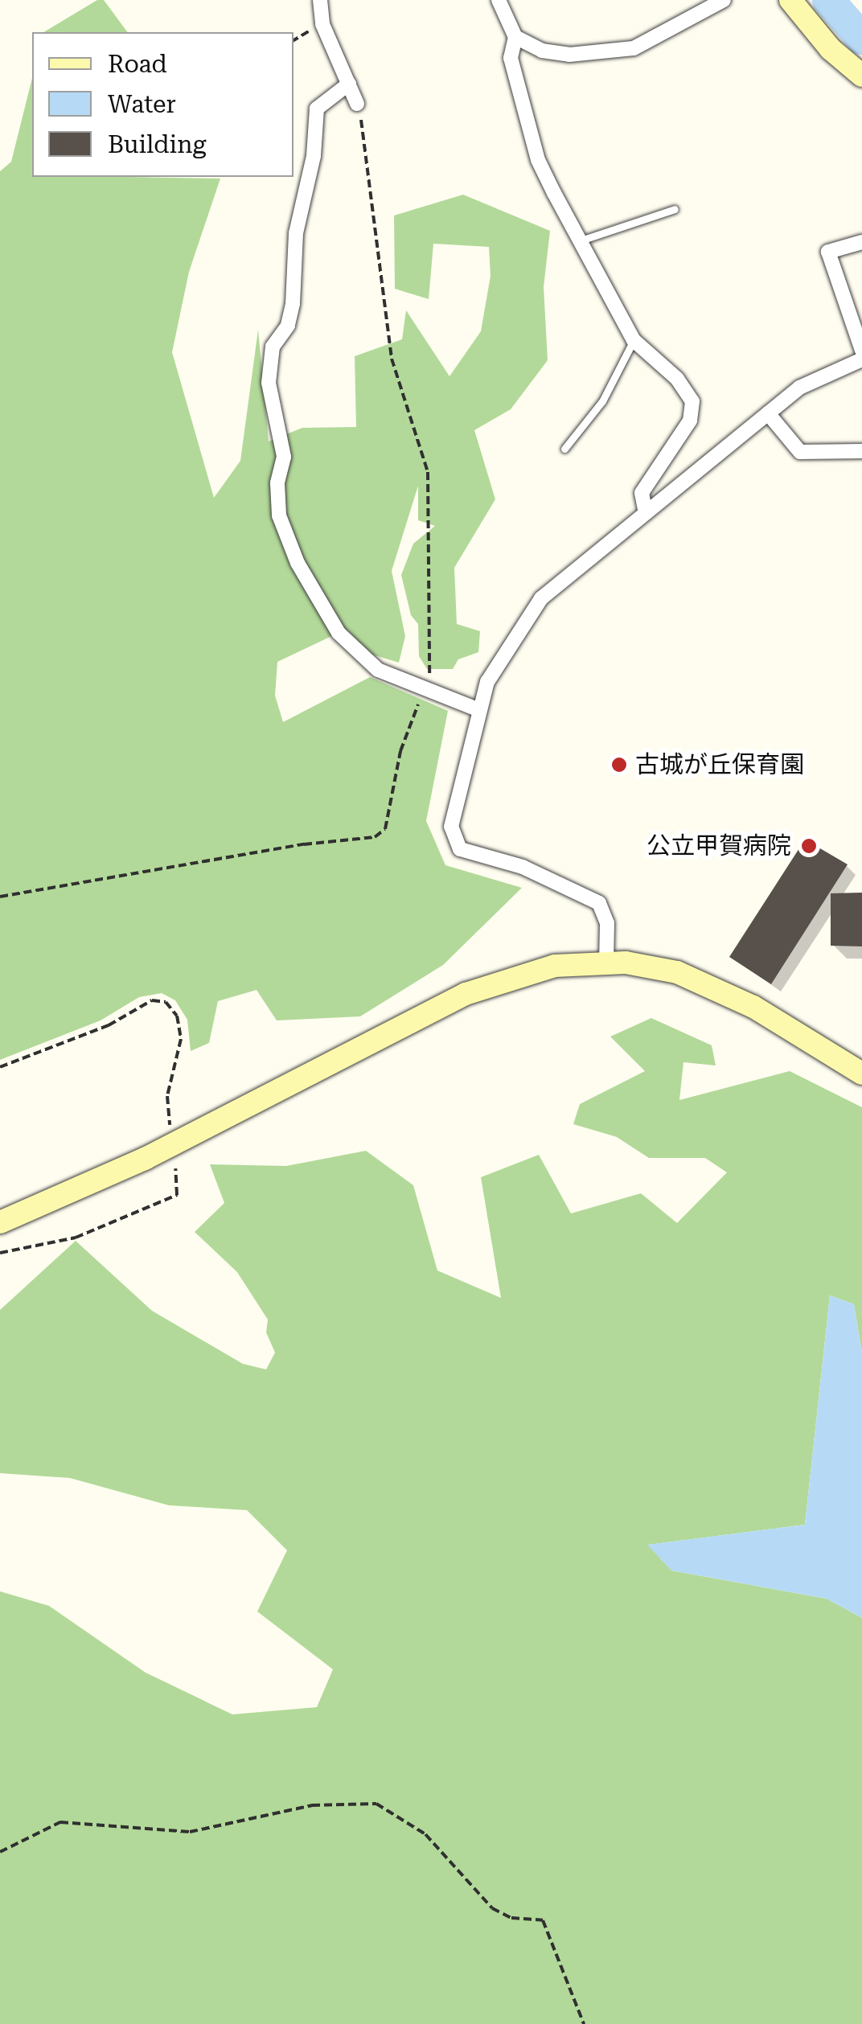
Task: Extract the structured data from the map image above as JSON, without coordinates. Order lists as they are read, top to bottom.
{
  "places": ["古城が丘保育園", "公立甲賀病院"],
  "legend": ["Road", "Water", "Building"]
}
